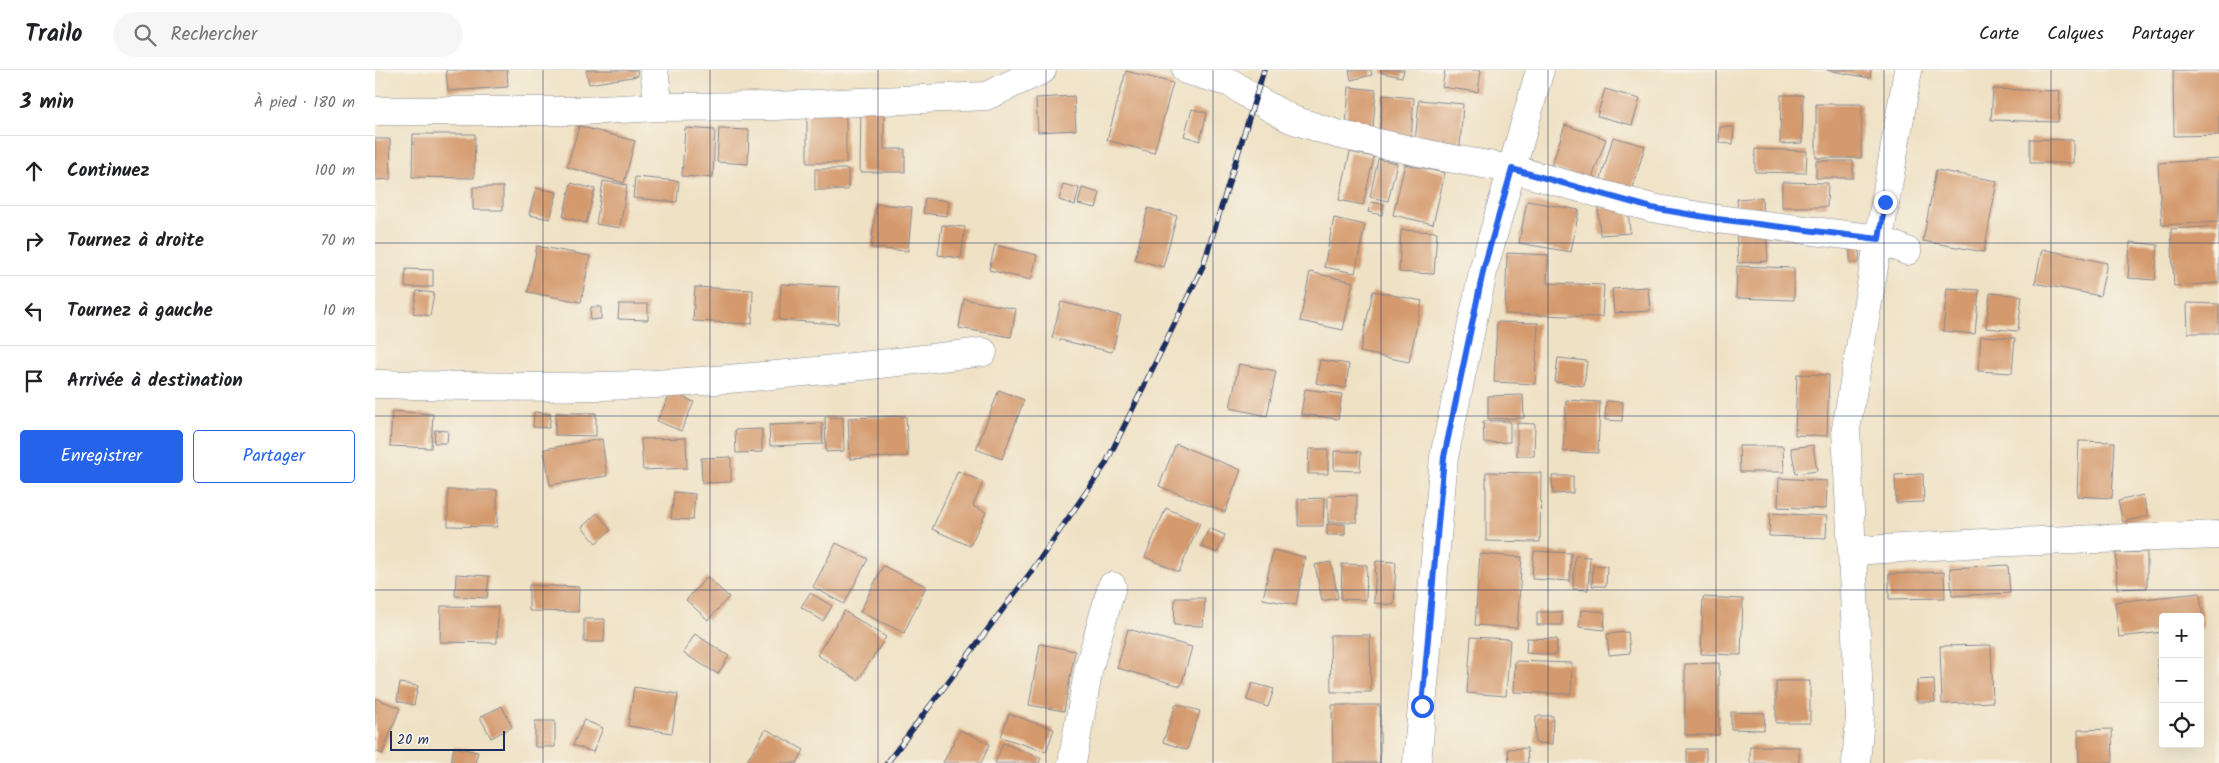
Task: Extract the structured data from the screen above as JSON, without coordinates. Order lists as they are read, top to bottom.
{
  "scale_bar": "20 m",
  "page": {
    "header": "Trailo",
    "search": "Rechercher",
    "nav": ["Carte", "Calques", "Partager"],
    "heading": ["3 min", "À pied · 180 m"],
    "list": [
      ["Continuez", "100 m"],
      ["Tournez à droite", "70 m"],
      ["Tournez à gauche", "10 m"],
      "Arrivée à destination"
    ],
    "buttons": ["Enregistrer", "Partager"],
    "map_buttons": ["+", "−"],
    "scale": "20 m"
  }
}
